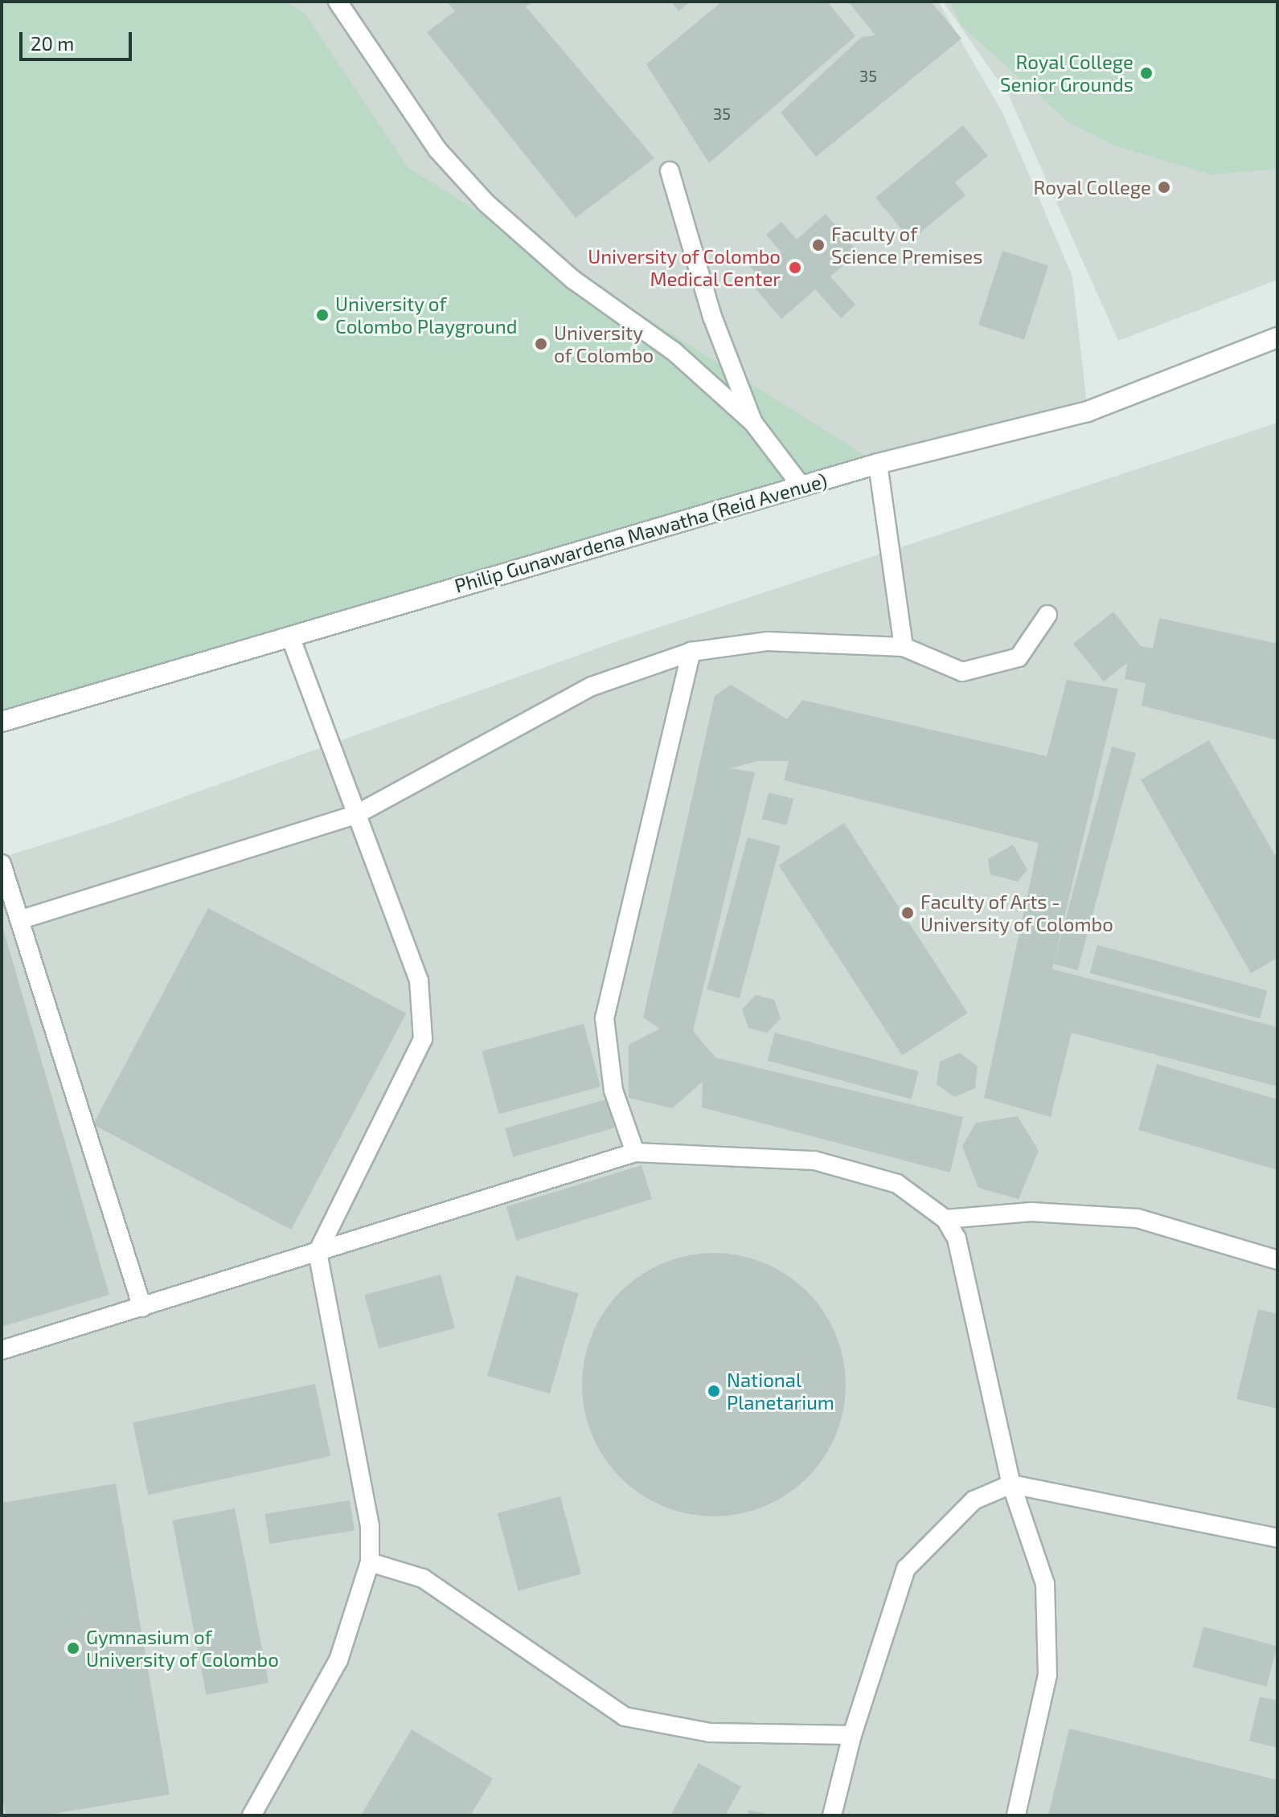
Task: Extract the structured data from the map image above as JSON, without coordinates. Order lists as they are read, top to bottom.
{
  "streets": {
    "main road": ["Philip Gunawardena Mawatha (Reid Avenue)"]
  },
  "places": [
    "Royal College Senior Grounds",
    "Royal College",
    "Faculty of Science Premises",
    "University of Colombo Medical Center",
    "University of Colombo Playground",
    "University of Colombo",
    "Faculty of Arts - University of Colombo",
    "National Planetarium",
    "Gymnasium of University of Colombo"
  ],
  "house_numbers": ["35", "35"],
  "scale_bar": "20 m"
}
